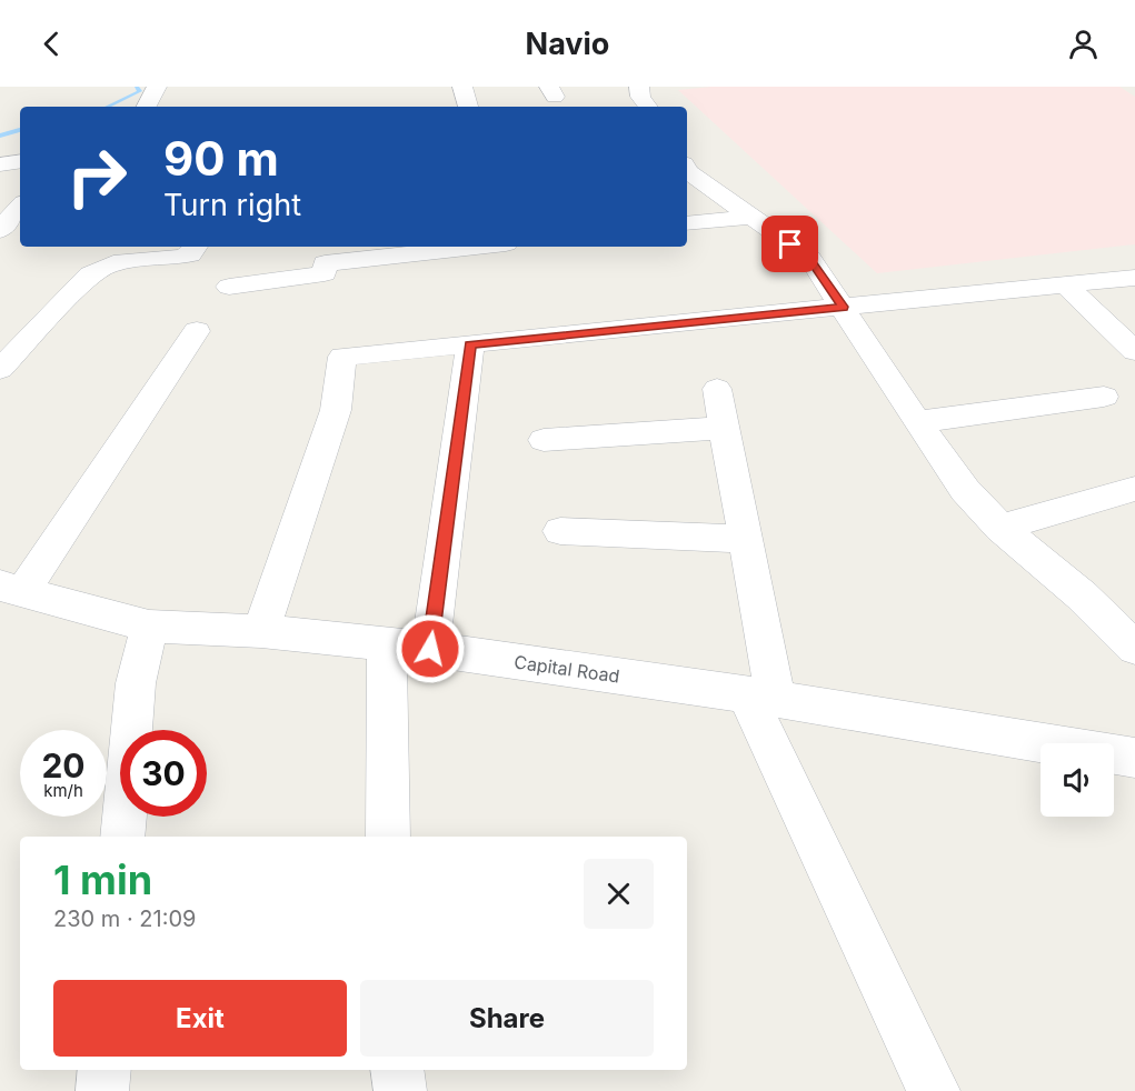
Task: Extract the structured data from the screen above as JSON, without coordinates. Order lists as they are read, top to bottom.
{
  "streets": {
    "street": ["Capital Road"]
  },
  "page": {
    "header": "Navio",
    "turn": ["90 m", "Turn right"],
    "speed": "20 km/h",
    "limit": "30",
    "heading": ["1 min", "230 m · 21:09"],
    "buttons": ["Exit", "Share"]
  }
}
